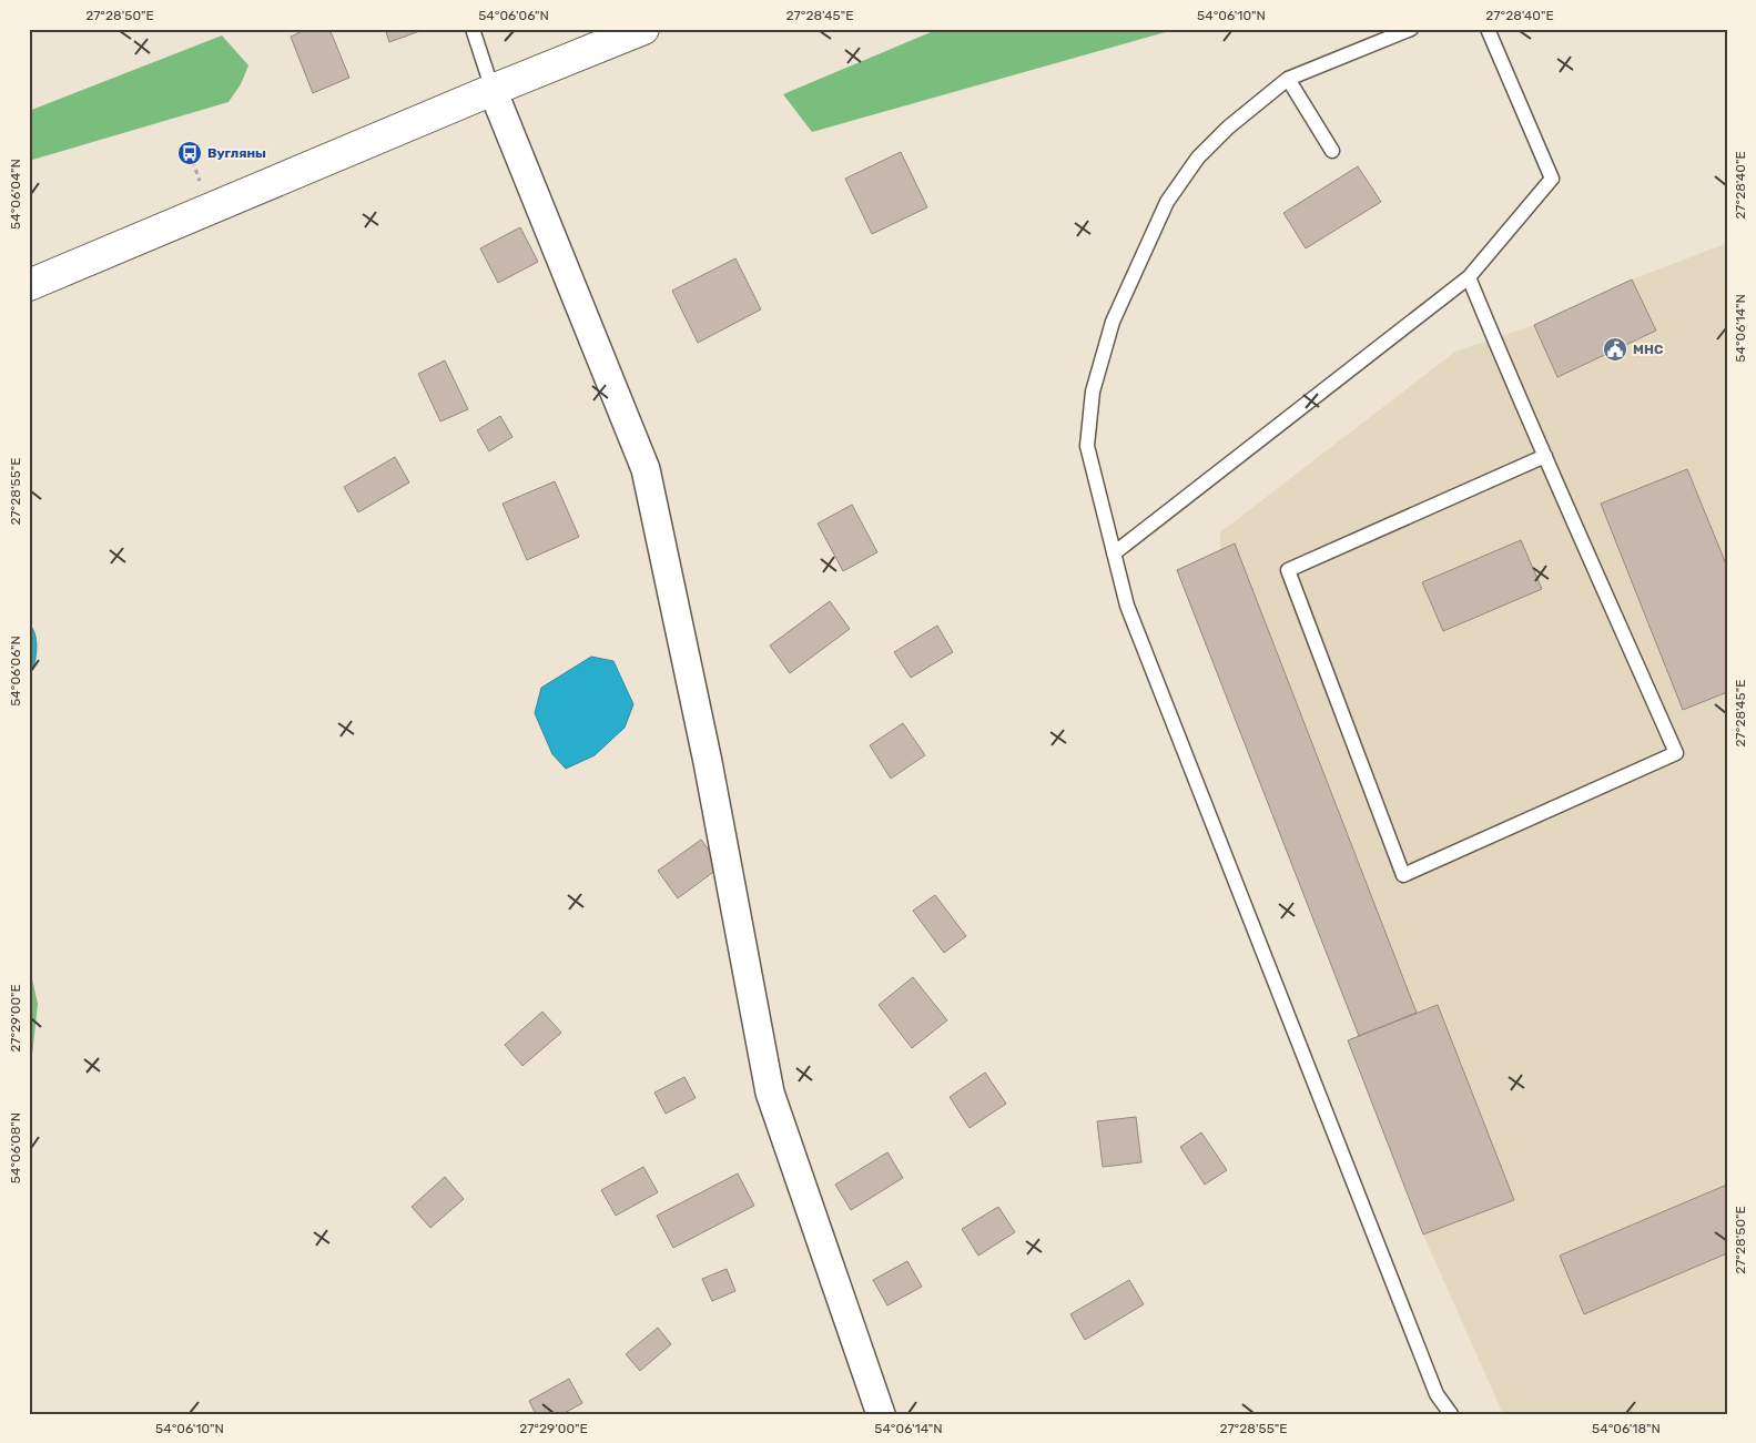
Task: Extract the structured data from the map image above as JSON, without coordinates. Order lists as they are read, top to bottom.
{
  "places": {
    "bus stop": ["Вугляны"],
    "public building": ["МНС"]
  },
  "coordinates": [
    "27°28'50\"E",
    "54°06'06\"N",
    "27°28'45\"E",
    "54°06'10\"N",
    "27°28'40\"E",
    "54°06'04\"N",
    "54°06'14\"N",
    "27°28'55\"E",
    "27°29'00\"E",
    "54°06'08\"N",
    "54°06'18\"N"
  ]
}
